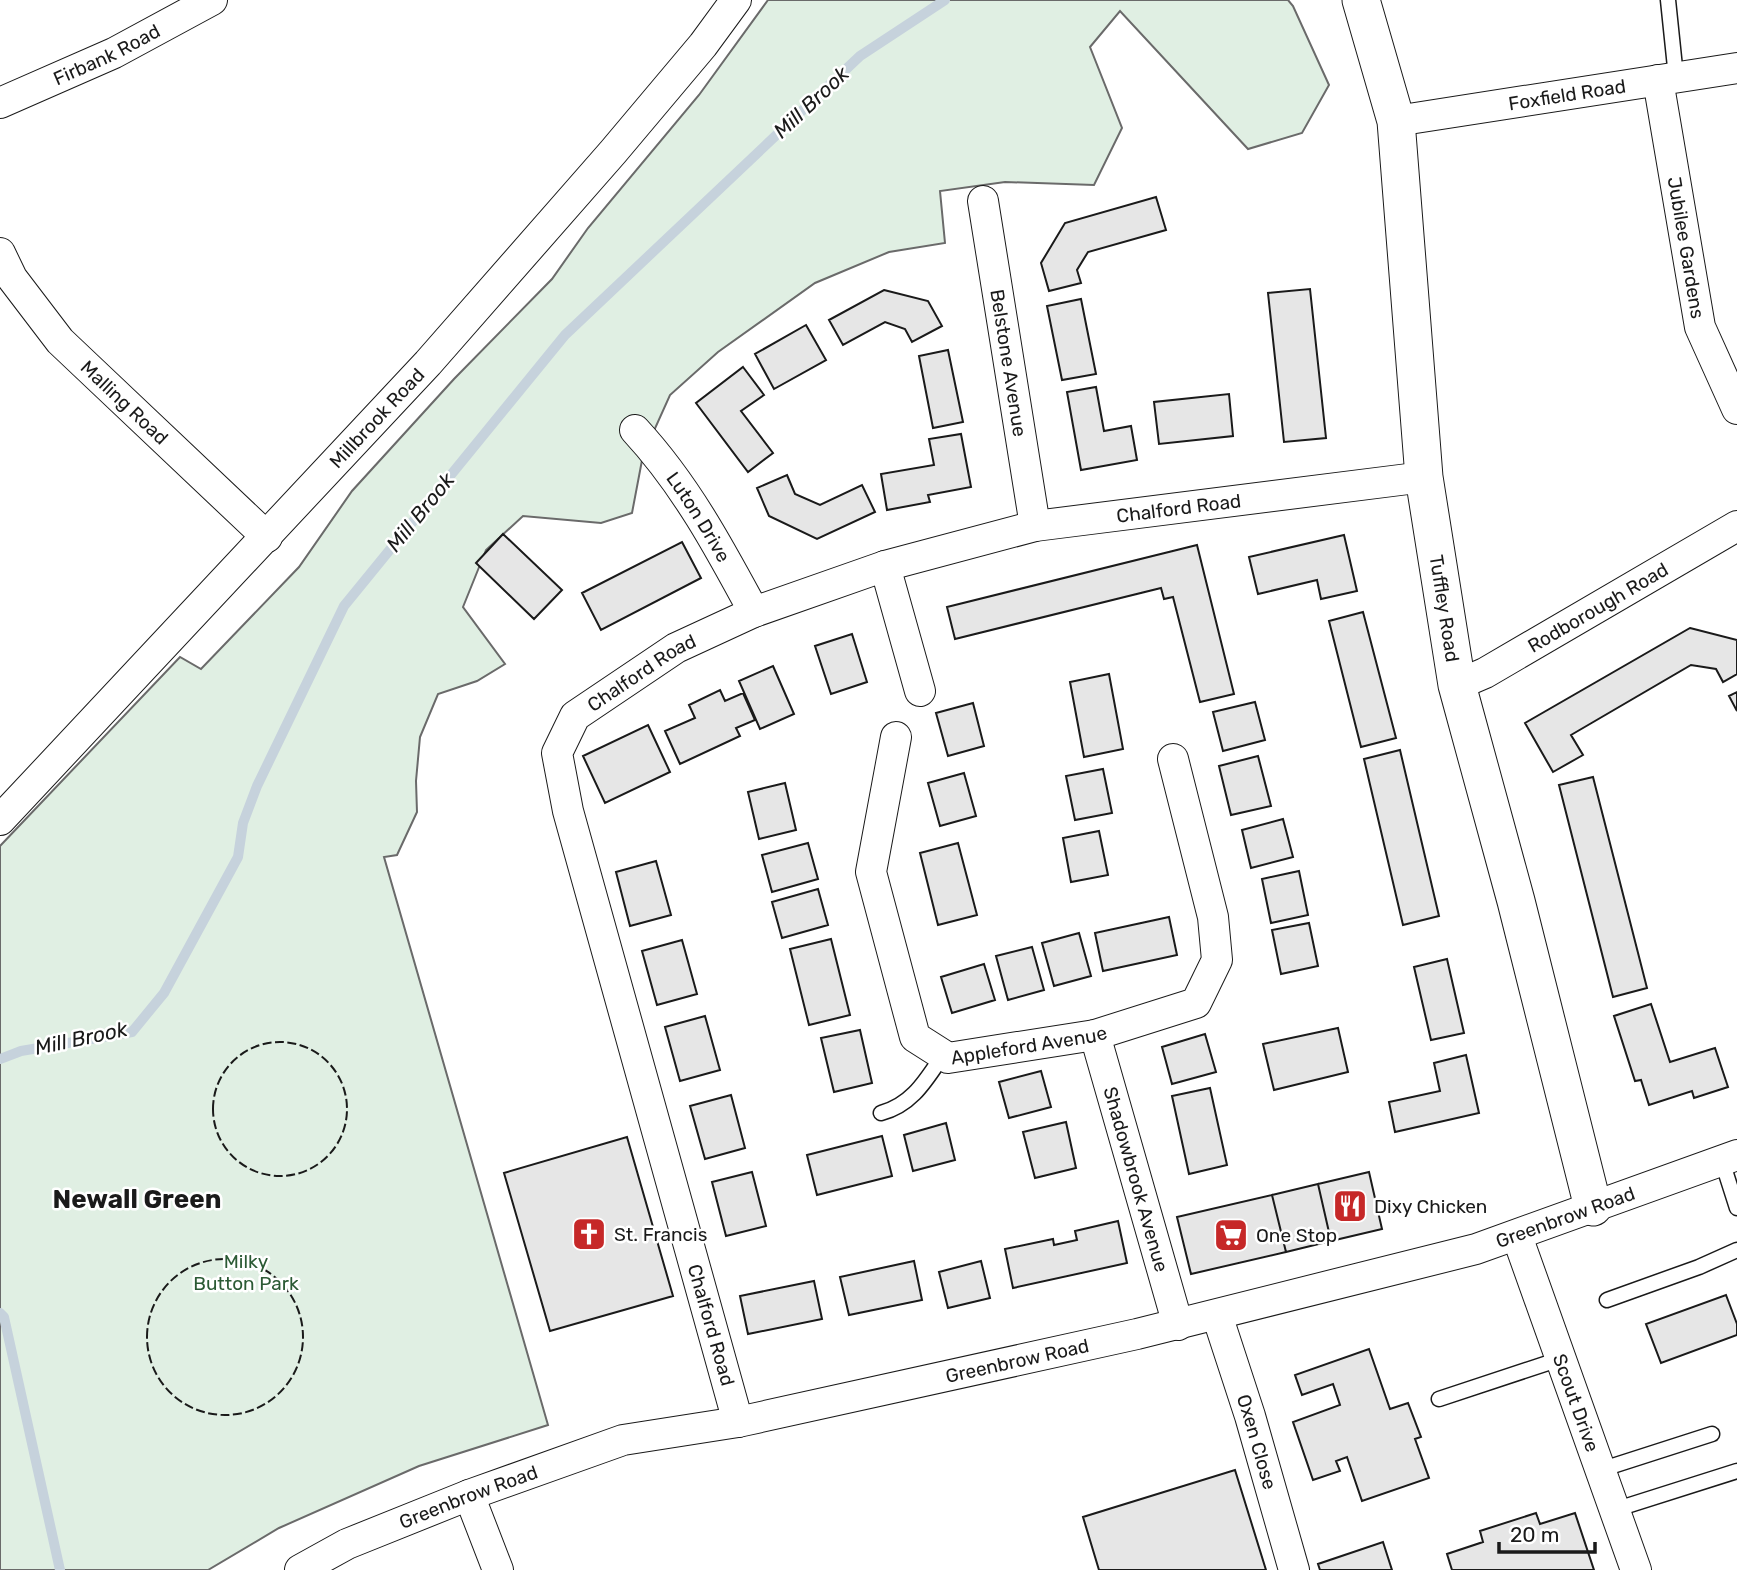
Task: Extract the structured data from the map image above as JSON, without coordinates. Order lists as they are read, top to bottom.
{
  "streets": {
    "street": [
      "Firbank Road",
      "Foxfield Road",
      "Jubilee Gardens",
      "Belstone Avenue",
      "Malling Road",
      "Millbrook Road",
      "Chalford Road",
      "Luton Drive",
      "Rodborough Road",
      "Tuffley Road",
      "Appleford Avenue",
      "Shadowbrook Avenue",
      "Greenbrow Road",
      "Scout Drive",
      "Oxen Close"
    ]
  },
  "crossings": [
    ["Foxfield Road", "Jubilee Gardens"],
    ["Foxfield Road", "Tuffley Road"],
    ["Belstone Avenue", "Chalford Road"],
    ["Malling Road", "Millbrook Road"],
    ["Chalford Road", "Luton Drive"],
    ["Chalford Road", "Tuffley Road"],
    ["Chalford Road", "Greenbrow Road"],
    ["Rodborough Road", "Tuffley Road"],
    ["Tuffley Road", "Greenbrow Road"],
    ["Appleford Avenue", "Shadowbrook Avenue"],
    ["Shadowbrook Avenue", "Greenbrow Road"],
    ["Greenbrow Road", "Scout Drive"],
    ["Greenbrow Road", "Oxen Close"]
  ],
  "districts": ["Newall Green"],
  "water": ["Mill Brook"],
  "parks": ["Milky Button Park"],
  "places": {
    "restaurant": ["Dixy Chicken"],
    "church": ["St. Francis"],
    "supermarket": ["One Stop"]
  },
  "scale_bar": "20 m"
}
